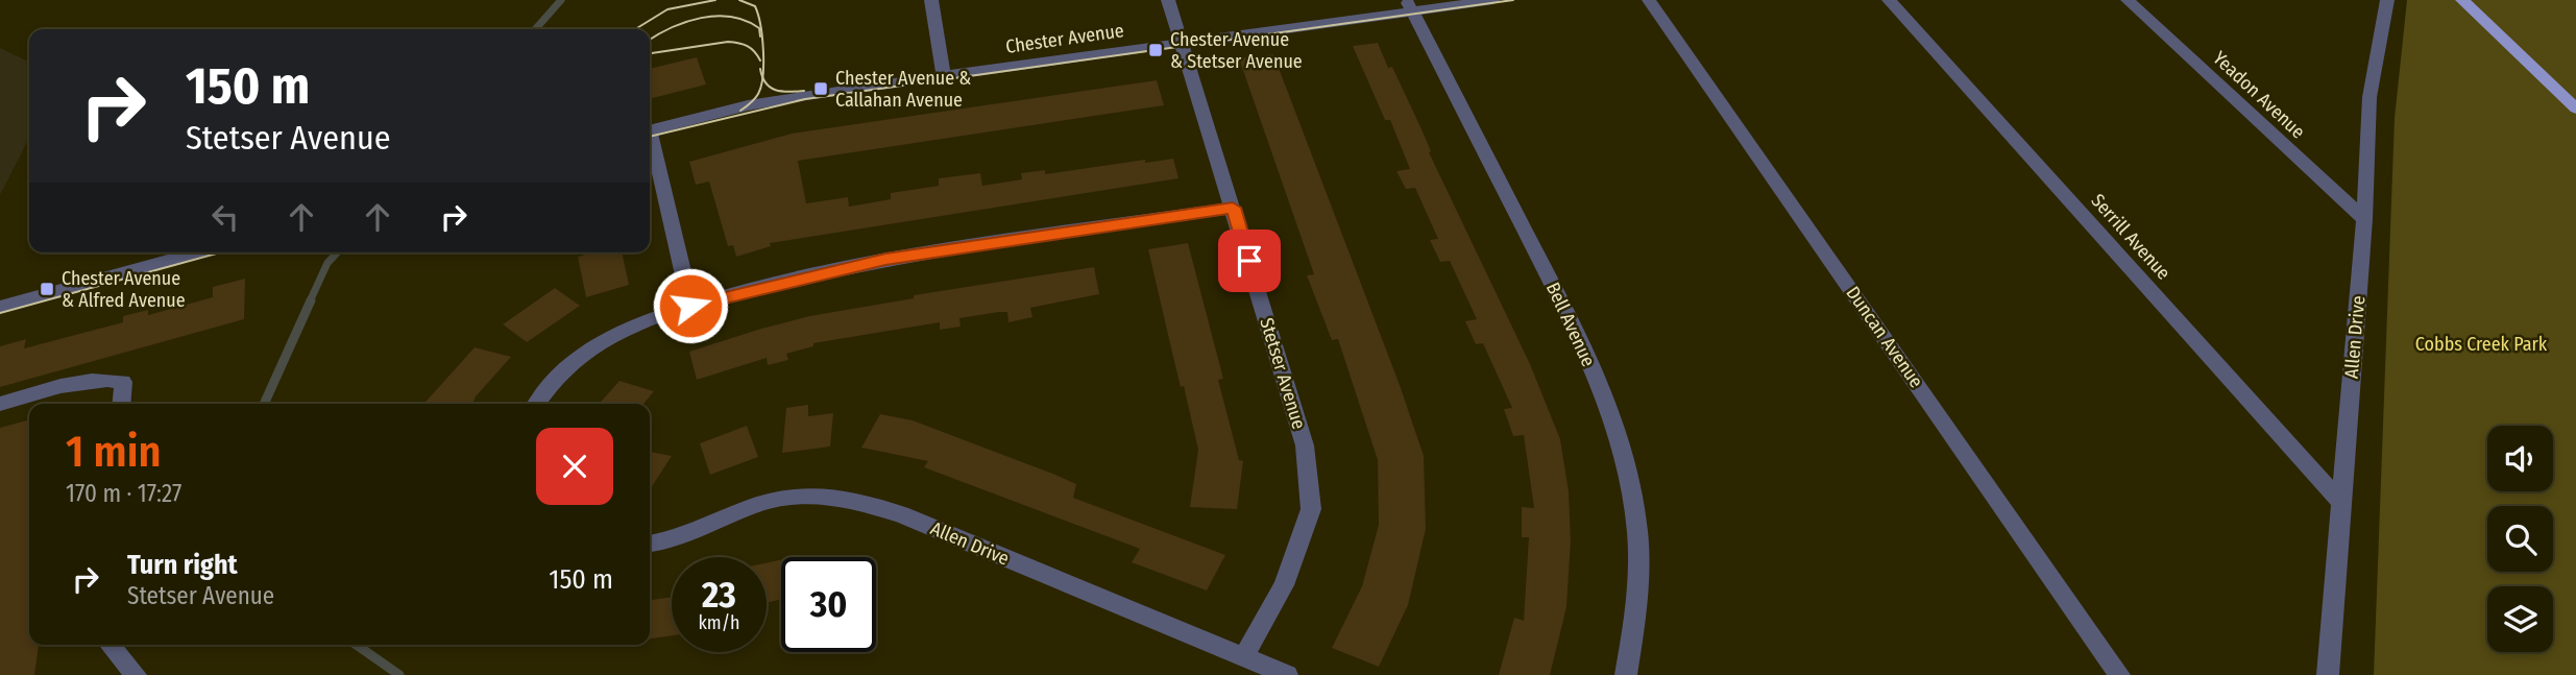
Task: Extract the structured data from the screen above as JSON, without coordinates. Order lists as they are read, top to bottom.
{
  "streets": {
    "street": [
      "Chester Avenue",
      "Yeadon Avenue",
      "Serrill Avenue",
      "Bell Avenue",
      "Duncan Avenue",
      "Allen Drive",
      "Stetser Avenue"
    ]
  },
  "crossings": [
    ["Chester Avenue", "Bell Avenue"],
    ["Chester Avenue", "Stetser Avenue"],
    ["Yeadon Avenue", "Allen Drive"],
    ["Serrill Avenue", "Allen Drive"],
    ["Allen Drive", "Stetser Avenue"]
  ],
  "parks": ["Cobbs Creek Park"],
  "places": {
    "transit": ["Chester Avenue & Stetser Avenue", "Chester Avenue & Callahan Avenue", "Chester Avenue & Alfred Avenue"]
  },
  "page": {
    "turn": ["150 m", "Stetser Avenue"],
    "heading": ["1 min", "170 m · 17:27"],
    "list": [
      {
        "name": "Turn right",
        "note": "Stetser Avenue",
        "value": "150 m"
      }
    ],
    "speed": "23 km/h",
    "limit": "30"
  }
}
